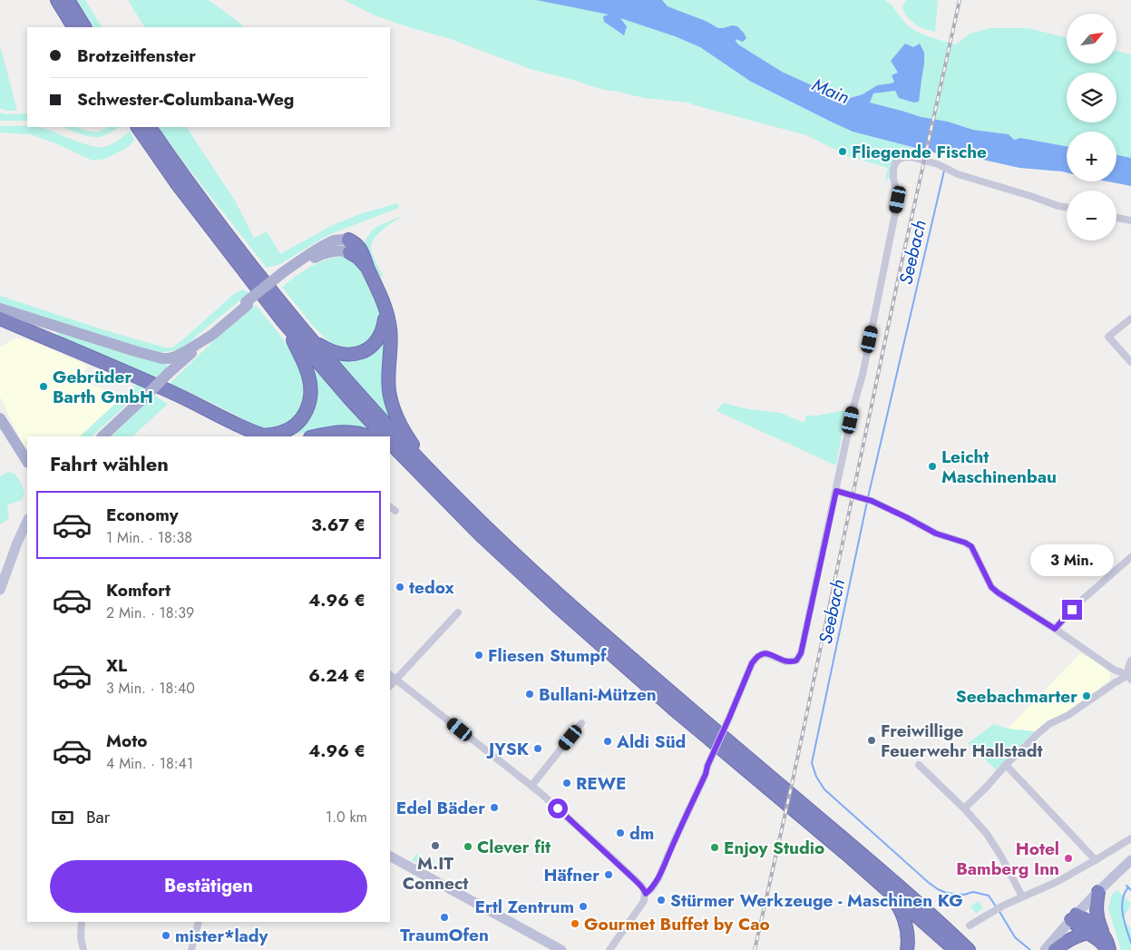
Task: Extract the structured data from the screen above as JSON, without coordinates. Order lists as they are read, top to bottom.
{
  "water": ["Main", "Seebach"],
  "places": [
    "Fliegende Fische",
    "Gebrüder Barth GmbH",
    "Leicht Maschinenbau",
    "tedox",
    "Fliesen Stumpf",
    "Bullani-Mützen",
    "Seebachmarter",
    "Freiwillige Feuerwehr Hallstadt",
    "Aldi Süd",
    "JYSK",
    "REWE",
    "Edel Bäder",
    "dm",
    "M.IT Connect",
    "Clever fit",
    "Enjoy Studio",
    "Hotel Bamberg Inn",
    "Häfner",
    "Stürmer Werkzeuge - Maschinen KG",
    "Ertl Zentrum",
    "TraumOfen",
    "Gourmet Buffet by Cao",
    "mister*lady"
  ],
  "north": "top right",
  "page": {
    "map_buttons": ["+", "−"],
    "banner": ["Brotzeitfenster", "Schwester-Columbana-Weg"],
    "heading": "Fahrt wählen",
    "list": [
      {
        "name": "Economy",
        "note": "1 Min. · 18:38",
        "value": "3.67 €"
      },
      {
        "name": "Komfort",
        "note": "2 Min. · 18:39",
        "value": "4.96 €"
      },
      {
        "name": "XL",
        "note": "3 Min. · 18:40",
        "value": "6.24 €"
      },
      {
        "name": "Moto",
        "note": "4 Min. · 18:41",
        "value": "4.96 €"
      }
    ],
    "bubble": "3 Min.",
    "pay": ["Bar", "1.0 km"],
    "buttons": "Bestätigen"
  }
}
